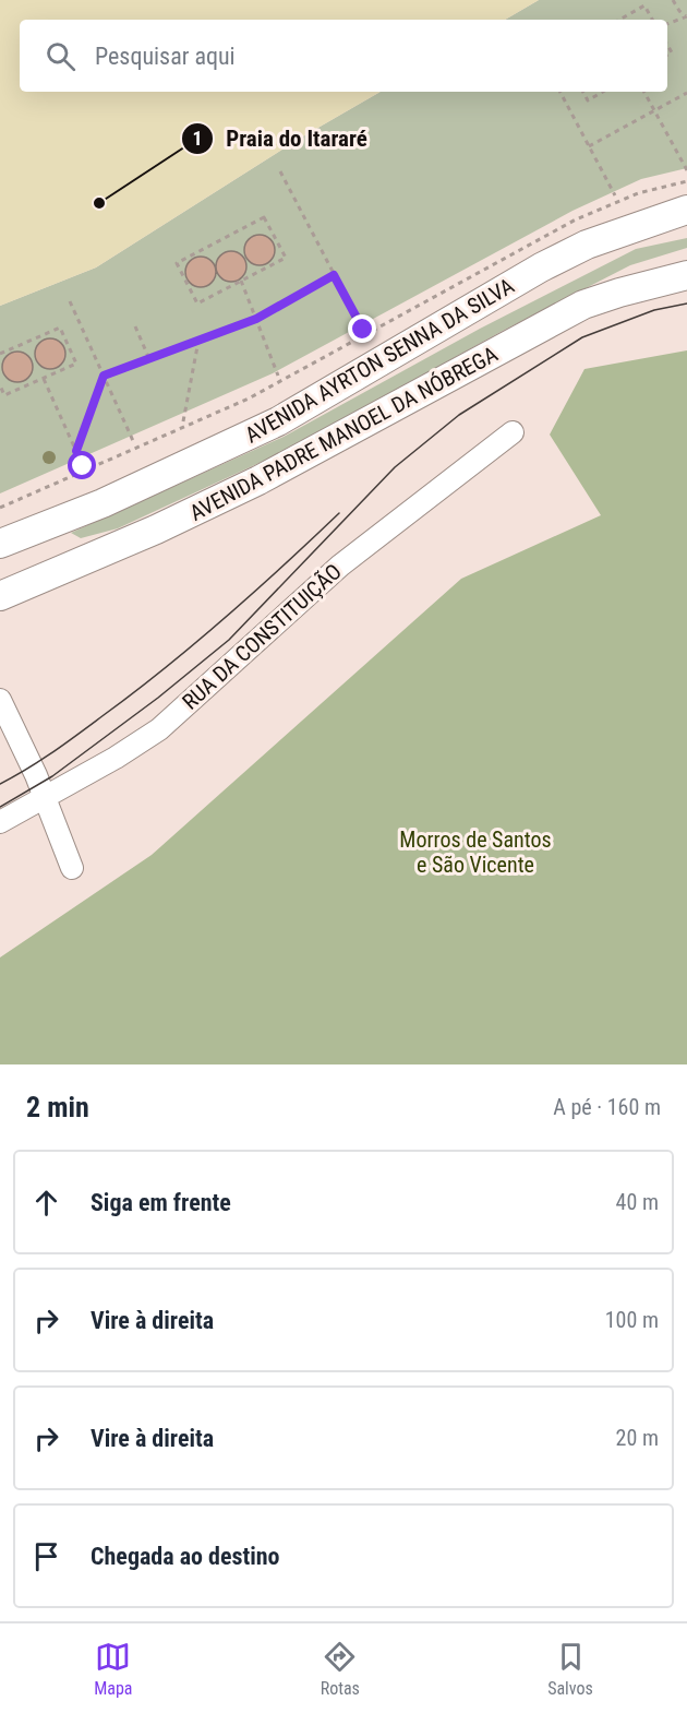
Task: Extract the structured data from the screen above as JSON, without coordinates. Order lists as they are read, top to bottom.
{
  "streets": {
    "main road": ["AVENIDA AYRTON SENNA DA SILVA", "AVENIDA PADRE MANOEL DA NÓBREGA"],
    "street": ["RUA DA CONSTITUIÇÃO"]
  },
  "parks": ["Morros de Santos e São Vicente"],
  "places": ["Praia do Itararé"],
  "page": {
    "search": "Pesquisar aqui",
    "heading": ["2 min", "A pé · 160 m"],
    "list": [
      ["Siga em frente", "40 m"],
      ["Vire à direita", "100 m"],
      ["Vire à direita", "20 m"],
      "Chegada ao destino"
    ],
    "nav": ["Mapa", "Rotas", "Salvos"]
  }
}
